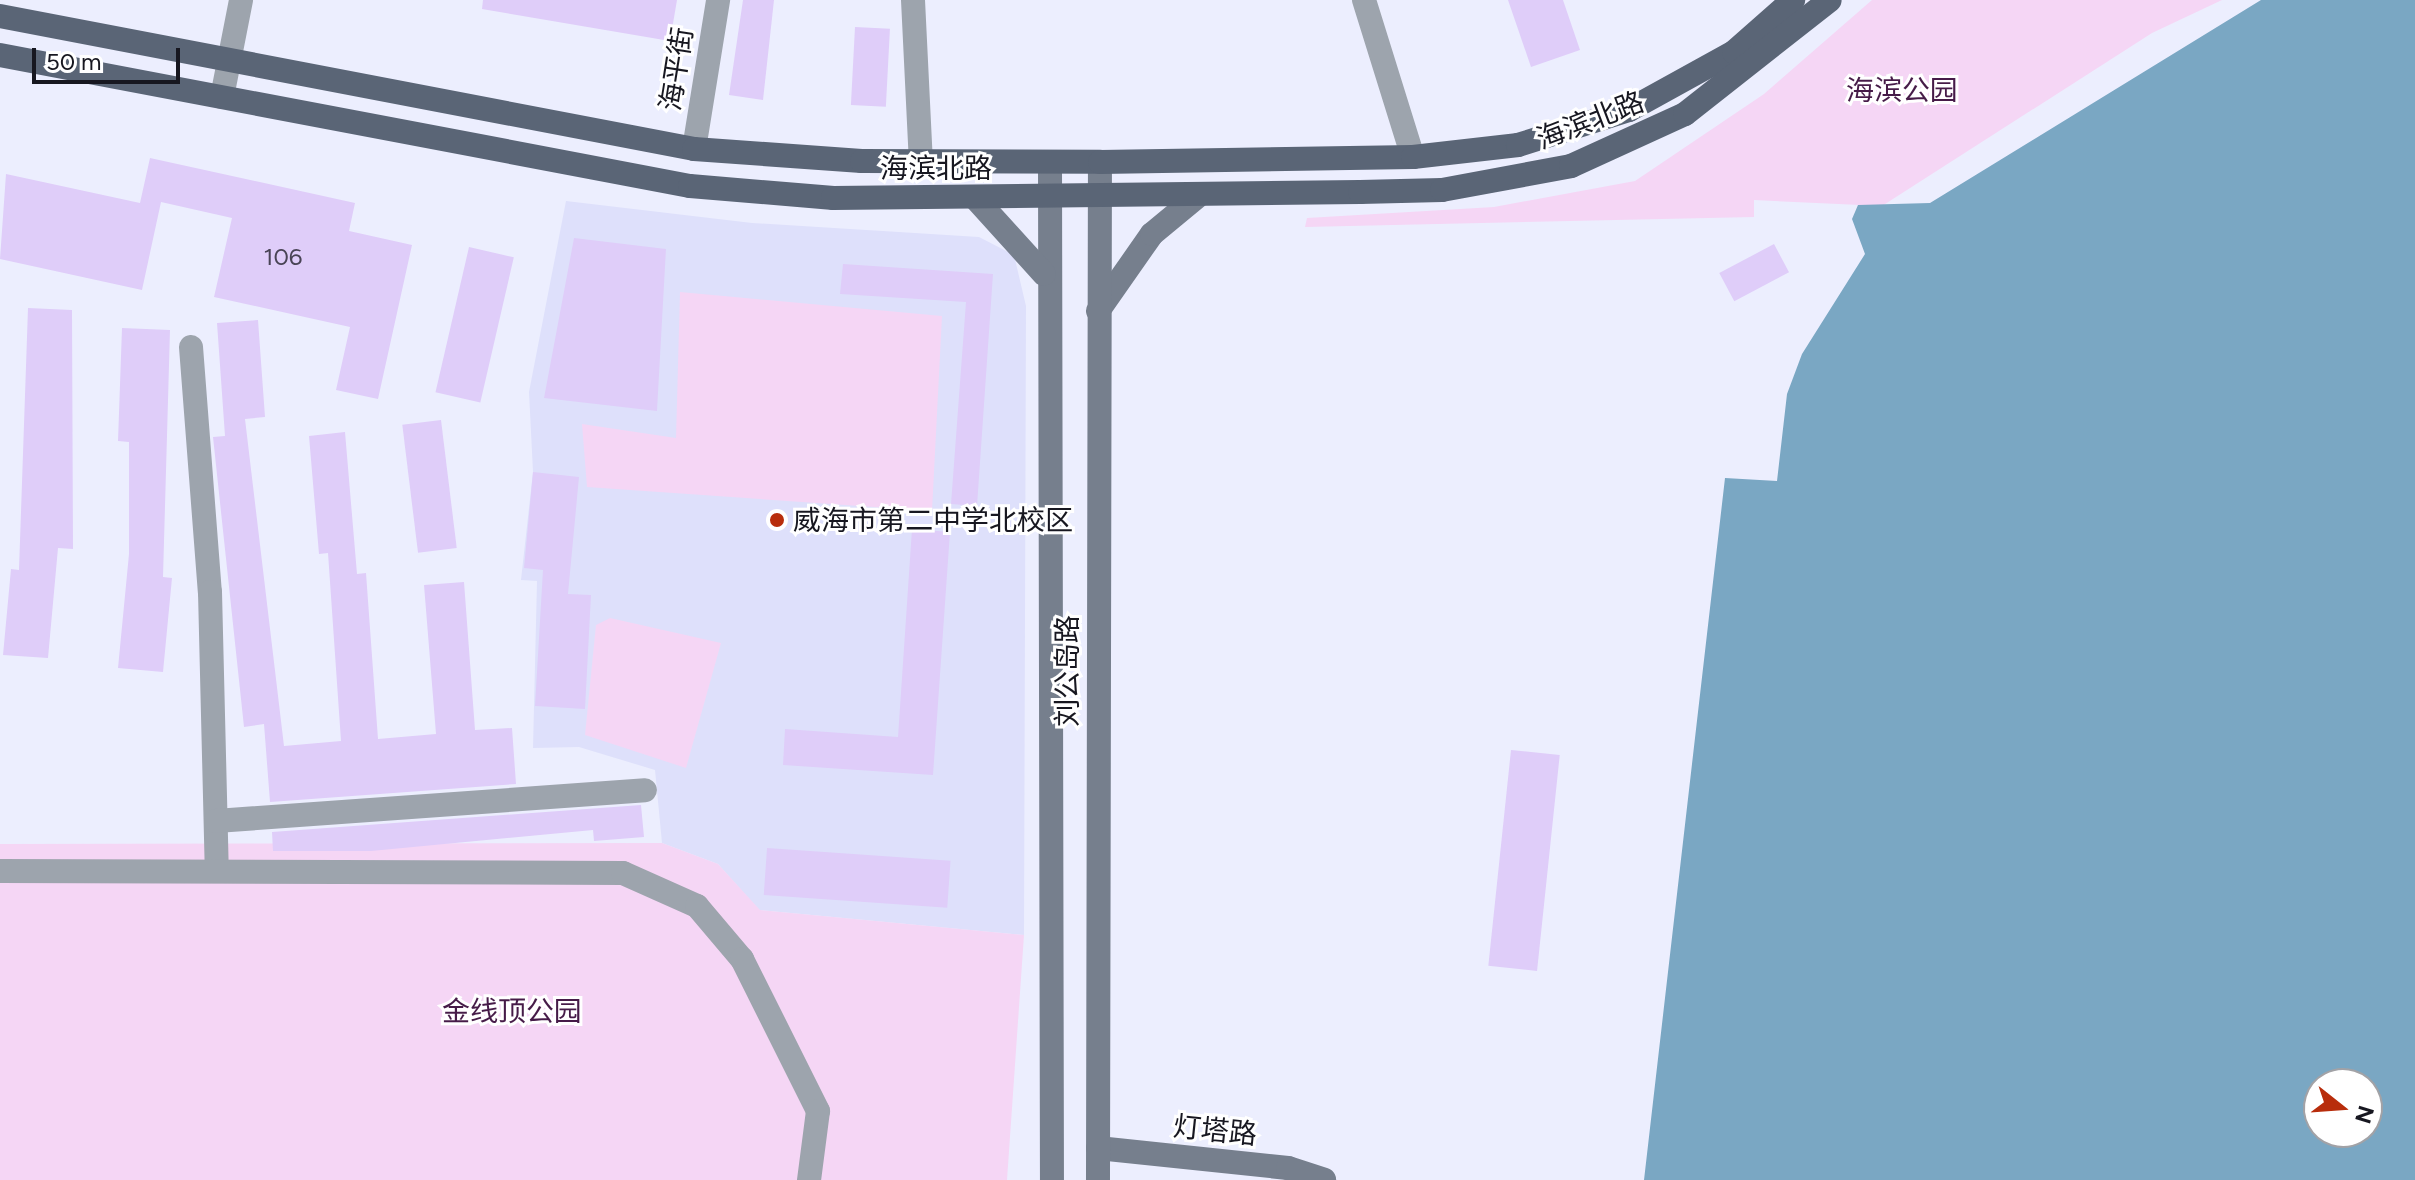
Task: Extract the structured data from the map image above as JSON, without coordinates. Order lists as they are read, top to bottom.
{
  "streets": {
    "main road": ["海滨北路", "刘公岛路", "灯塔路"],
    "street": ["海平街"]
  },
  "crossings": [
    ["海平街", "海滨北路"],
    ["海滨北路", "刘公岛路"],
    ["刘公岛路", "灯塔路"]
  ],
  "parks": ["海滨公园", "金线顶公园"],
  "places": ["威海市第二中学北校区"],
  "house_numbers": ["106"],
  "scale_bar": "50 m",
  "north": "right"
}
